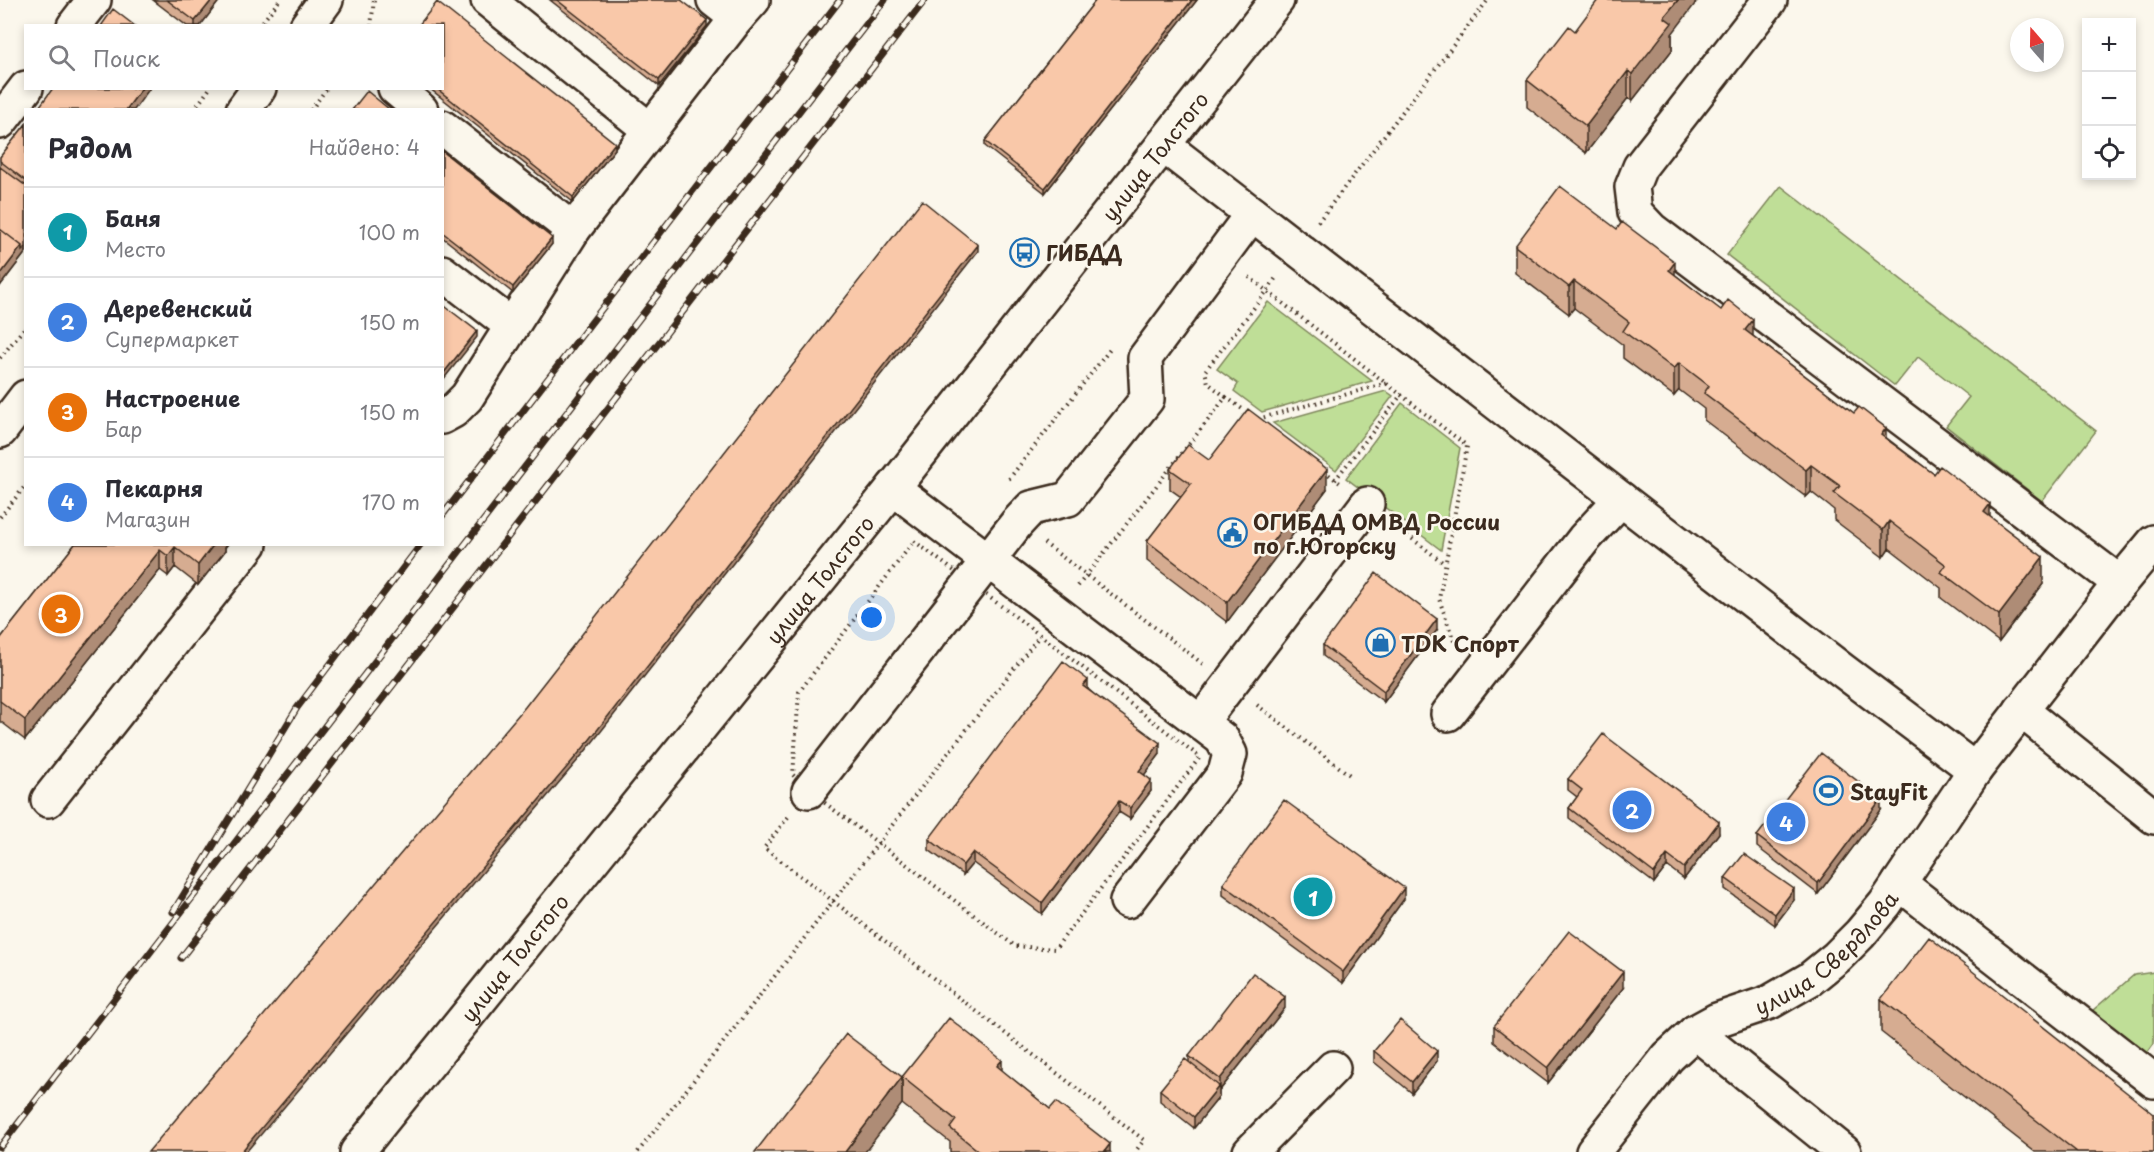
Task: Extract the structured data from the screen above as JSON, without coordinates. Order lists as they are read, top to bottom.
{
  "streets": {
    "street": ["улица Толстого", "улица Свердлова"]
  },
  "places": {
    "bus stop": ["ГИБДД"],
    "public building": ["ОГИБДД ОМВД России по г.Югорску"],
    "shop": ["TDK Спорт"],
    "sports": ["StayFit"]
  },
  "north": "top",
  "page": {
    "map_buttons": ["+", "−"],
    "search": "Поиск",
    "heading": ["Рядом", "Найдено: 4"],
    "list": [
      {
        "mark": "1",
        "name": "Баня",
        "note": "Место",
        "value": "100 m"
      },
      {
        "mark": "2",
        "name": "Деревенский",
        "note": "Супермаркет",
        "value": "150 m"
      },
      {
        "mark": "3",
        "name": "Настроение",
        "note": "Бар",
        "value": "150 m"
      },
      {
        "mark": "4",
        "name": "Пекарня",
        "note": "Магазин",
        "value": "170 m"
      }
    ],
    "pins": [
      "3",
      "2",
      "4",
      "1"
    ]
  }
}
